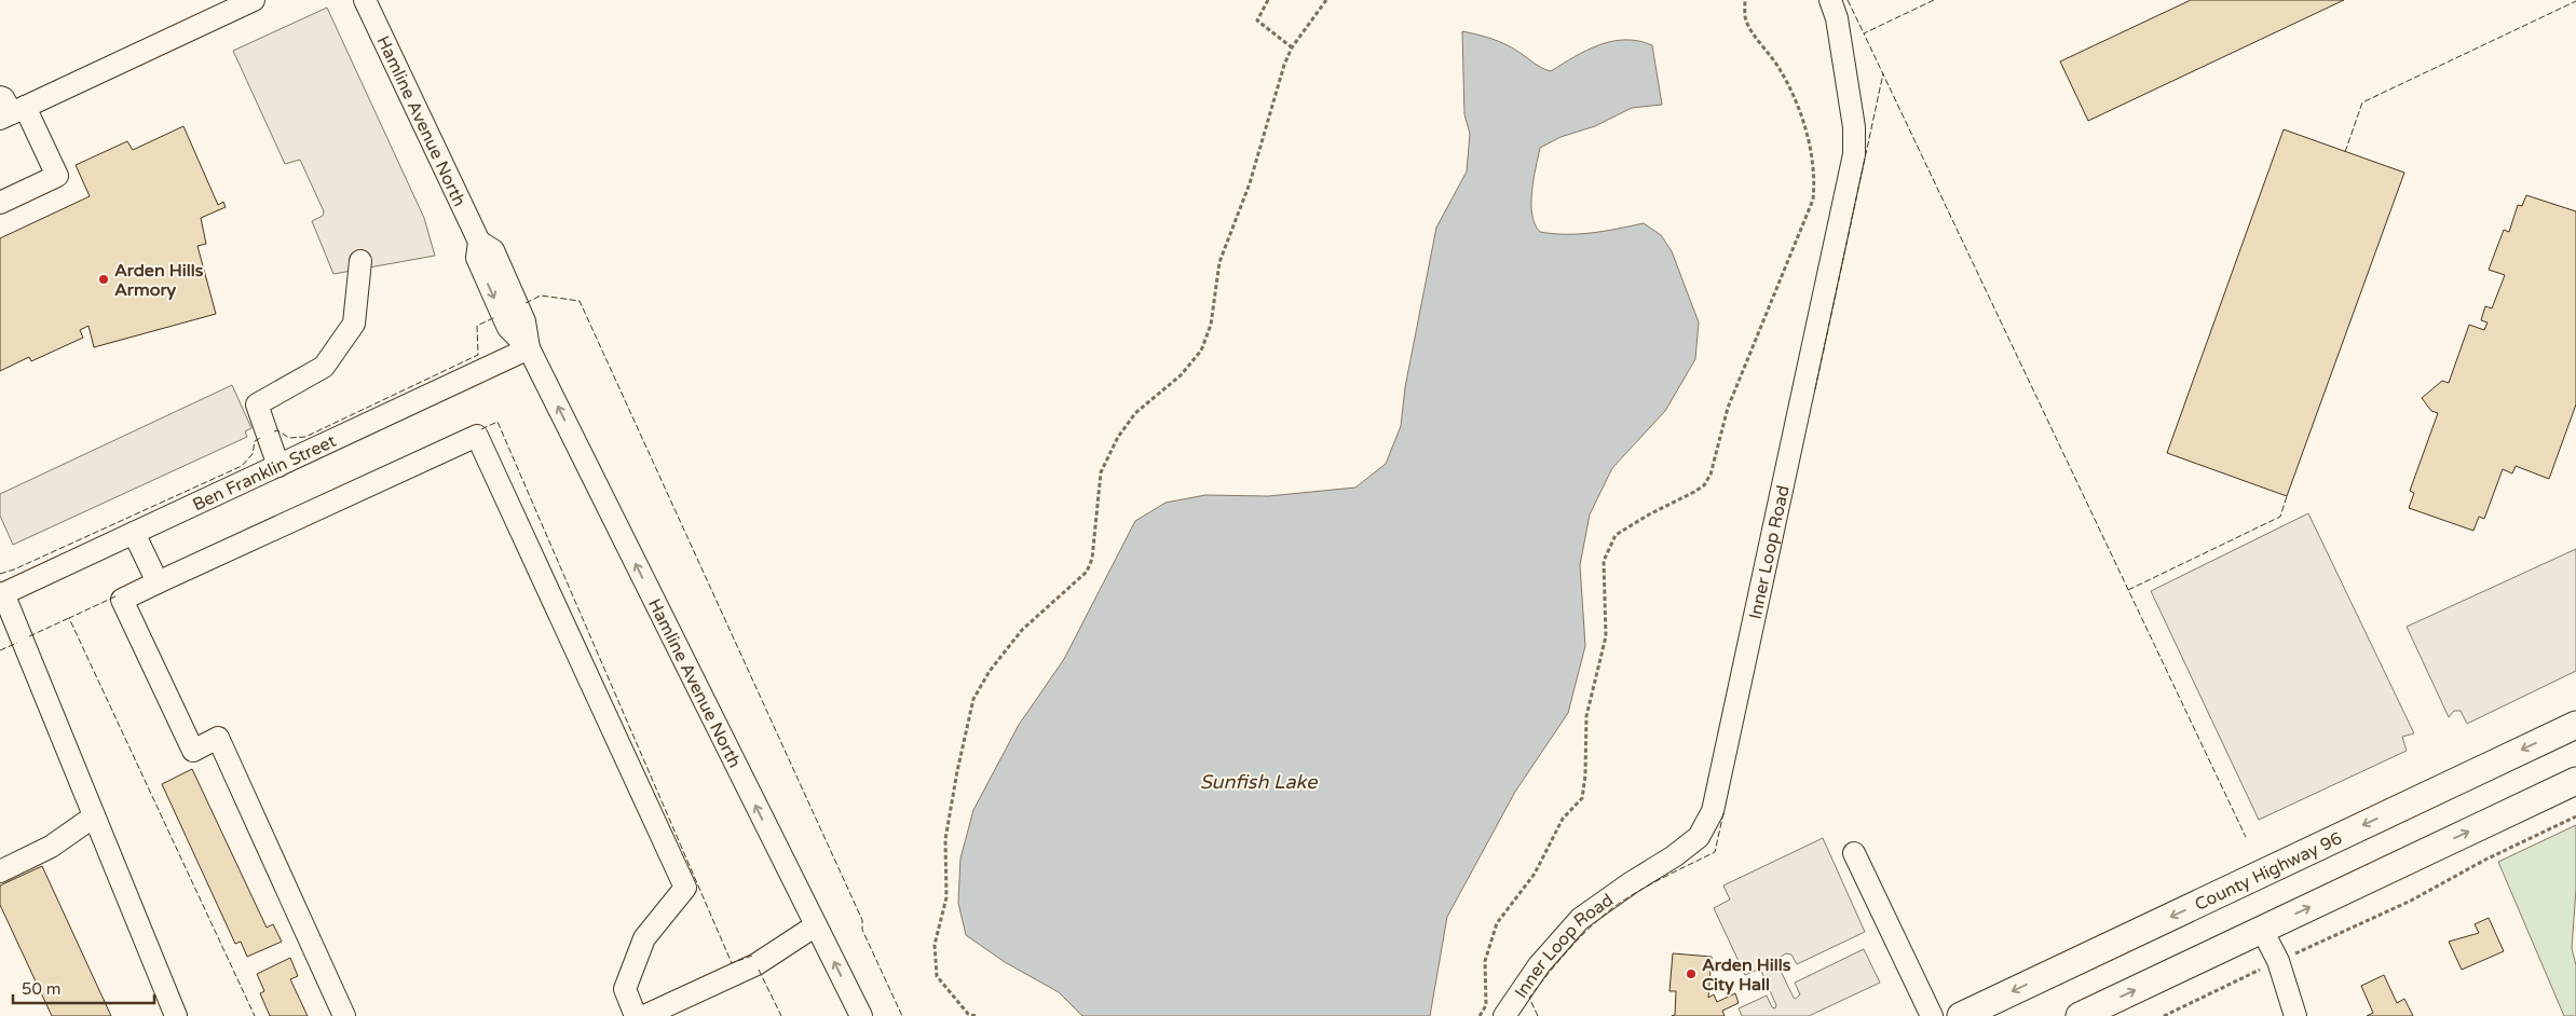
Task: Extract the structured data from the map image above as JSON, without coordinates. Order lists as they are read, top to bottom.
{
  "streets": {
    "main road": ["County Highway 96"],
    "street": ["Hamline Avenue North", "Ben Franklin Street", "Inner Loop Road"]
  },
  "crossings": [
    ["Hamline Avenue North", "Ben Franklin Street"]
  ],
  "one_way": ["Hamline Avenue North"],
  "water": ["Sunfish Lake"],
  "places": ["Arden Hills Armory", "Arden Hills City Hall"],
  "scale_bar": "50 m"
}
